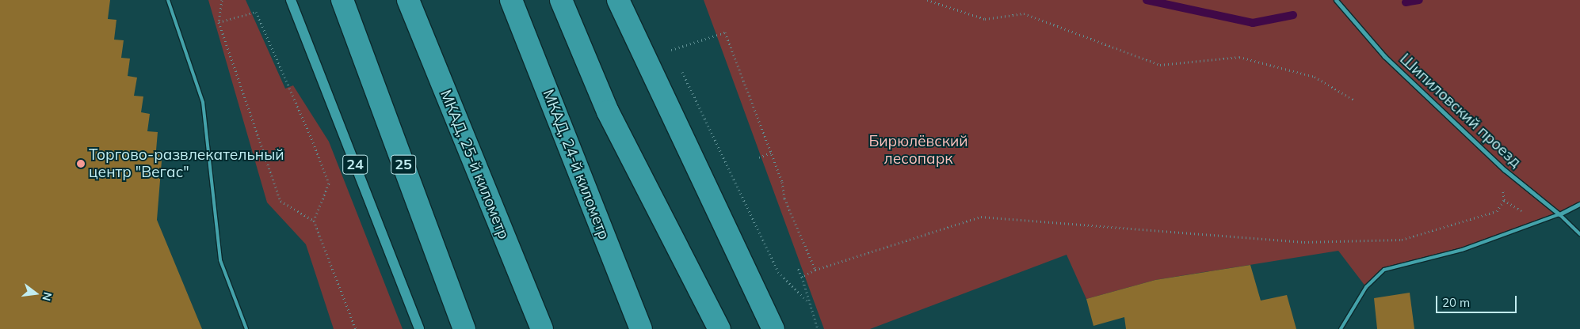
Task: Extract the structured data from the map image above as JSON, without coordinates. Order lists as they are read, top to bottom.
{
  "streets": {
    "highway": ["25", "МКАД, 25-й километр", "МКАД, 24-й километр"],
    "main road": ["24"],
    "street": ["Шипиловский проезд"]
  },
  "parks": ["Бирюлёвский лесопарк"],
  "places": ["Торгово-развлекательный центр \"Вегас\""],
  "scale_bar": "20 m",
  "north": "right"
}
